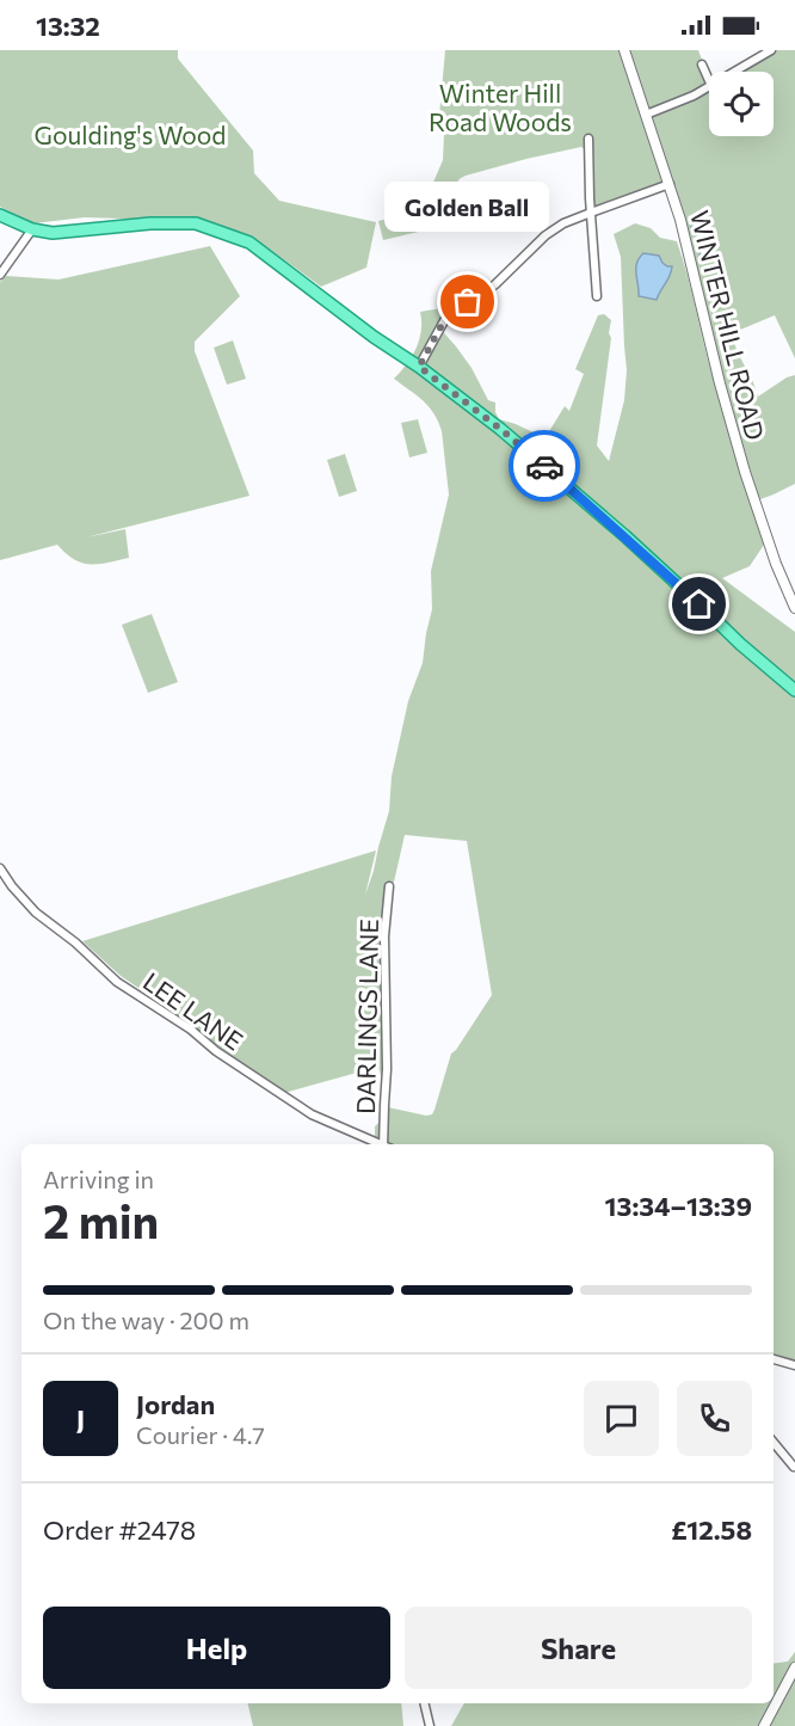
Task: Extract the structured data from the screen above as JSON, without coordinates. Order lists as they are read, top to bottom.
{
  "streets": {
    "street": ["WINTER HILL ROAD", "LEE LANE", "DARLINGS LANE"]
  },
  "parks": ["Winter Hill Road Woods", "Goulding's Wood"],
  "places": ["Golden Ball"],
  "page": {
    "status": "13:32",
    "bubble": "Golden Ball",
    "heading": ["2 min", "Arriving in", "13:34–13:39"],
    "panel": [
      "Jordan",
      "Courier · 4.7",
      "Order #2478",
      "£12.58"
    ],
    "bar": "On the way · 200 m",
    "round": "J",
    "buttons": ["Help", "Share"]
  }
}
